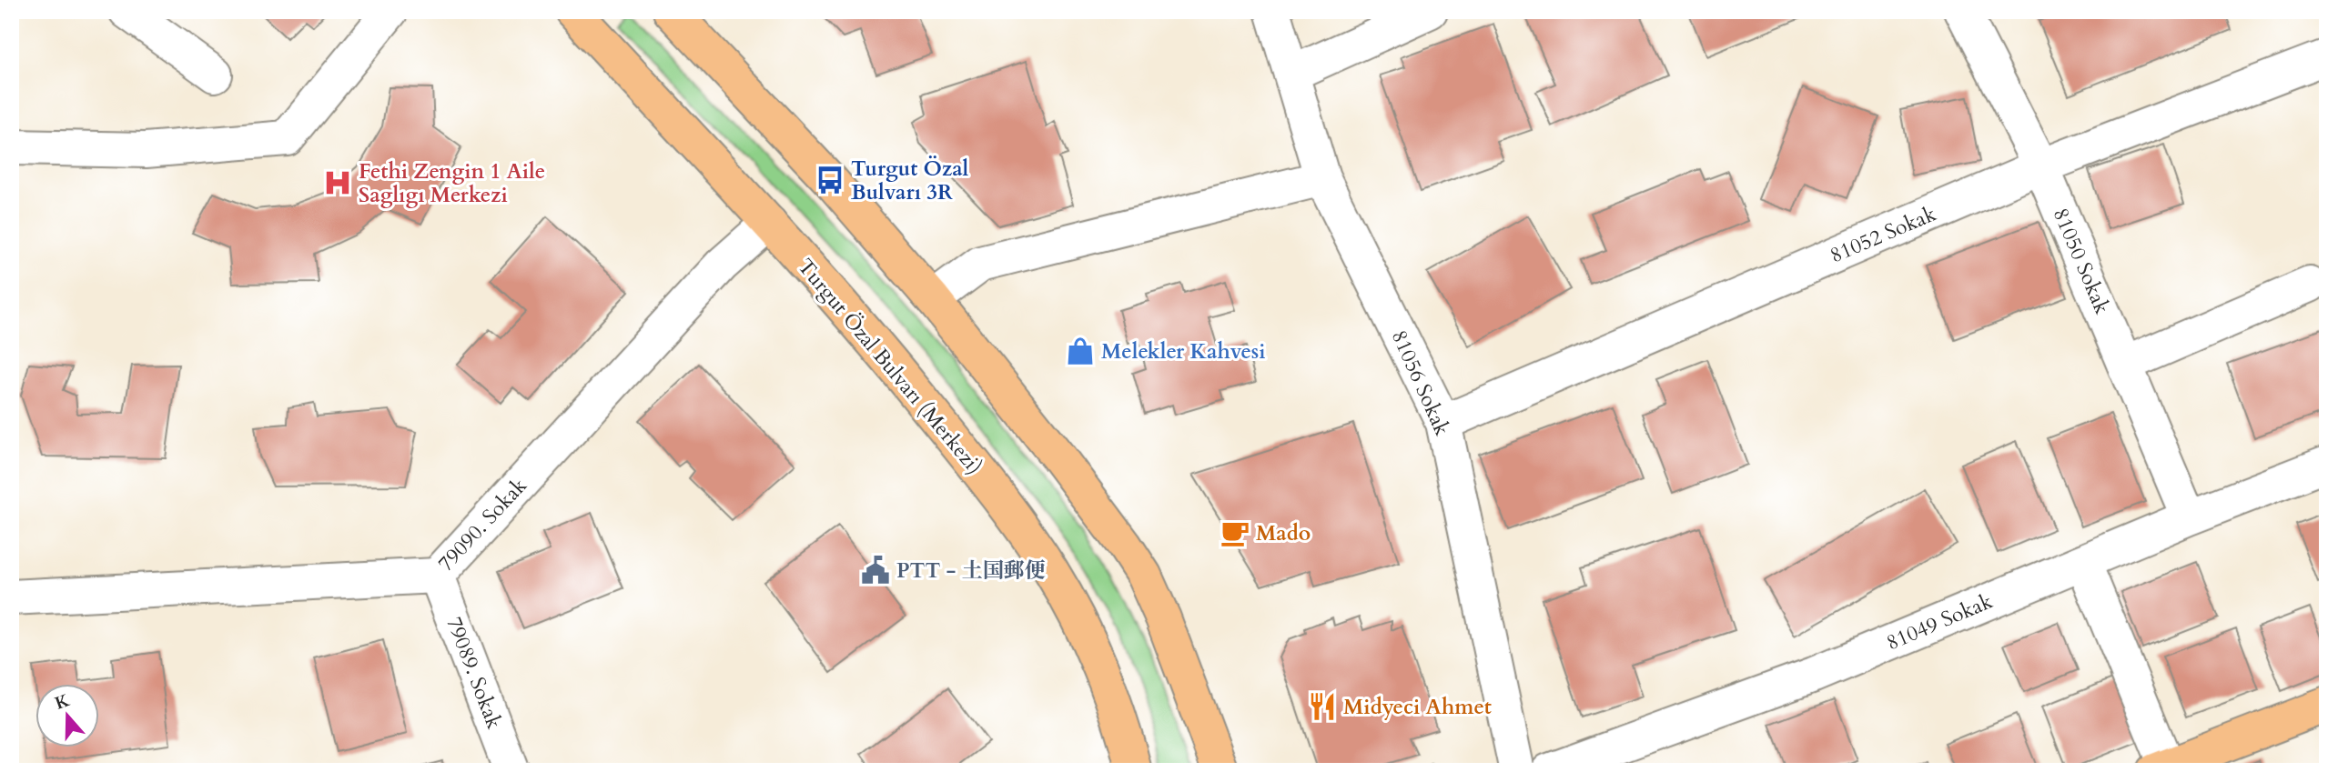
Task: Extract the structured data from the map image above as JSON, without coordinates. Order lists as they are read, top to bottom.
{
  "streets": {
    "main road": ["Turgut Özal Bulvarı (Merkezi)"],
    "street": [
      "81052 Sokak",
      "81050 Sokak",
      "81056 Sokak",
      "79090. Sokak",
      "81049 Sokak",
      "79089. Sokak"
    ]
  },
  "crossings": [
    ["81052 Sokak", "81050 Sokak"],
    ["81052 Sokak", "81056 Sokak"],
    ["81050 Sokak", "81049 Sokak"],
    ["Turgut Özal Bulvarı (Merkezi)", "79090. Sokak"],
    ["79090. Sokak", "79089. Sokak"]
  ],
  "places": {
    "bus stop": ["Turgut Özal Bulvarı 3R"],
    "hospital": ["Fethi Zengin 1 Aile Saglıgı Merkezi"],
    "shop": ["Melekler Kahvesi"],
    "cafe": ["Mado"],
    "public building": ["PTT - 土国郵便"],
    "restaurant": ["Midyeci Ahmet"]
  },
  "north": "top"
}
